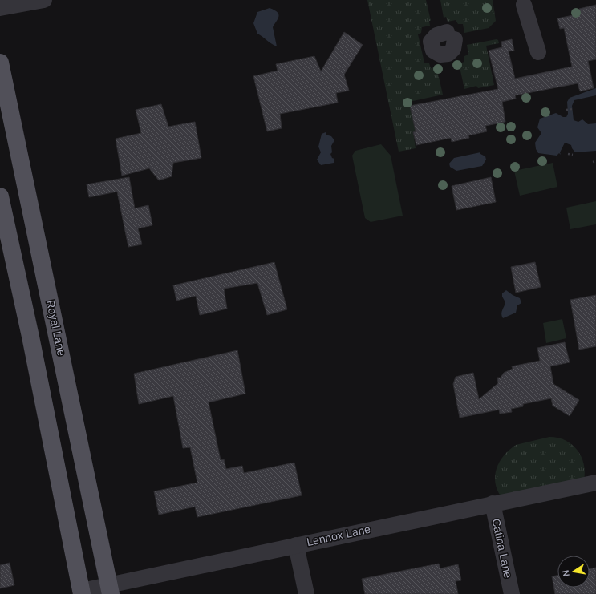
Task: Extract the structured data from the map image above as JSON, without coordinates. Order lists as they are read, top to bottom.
{
  "streets": {
    "main road": ["Royal Lane"],
    "street": ["Lennox Lane", "Catina Lane"]
  },
  "crossings": [
    ["Royal Lane", "Lennox Lane"],
    ["Lennox Lane", "Catina Lane"]
  ],
  "north": "left"
}
